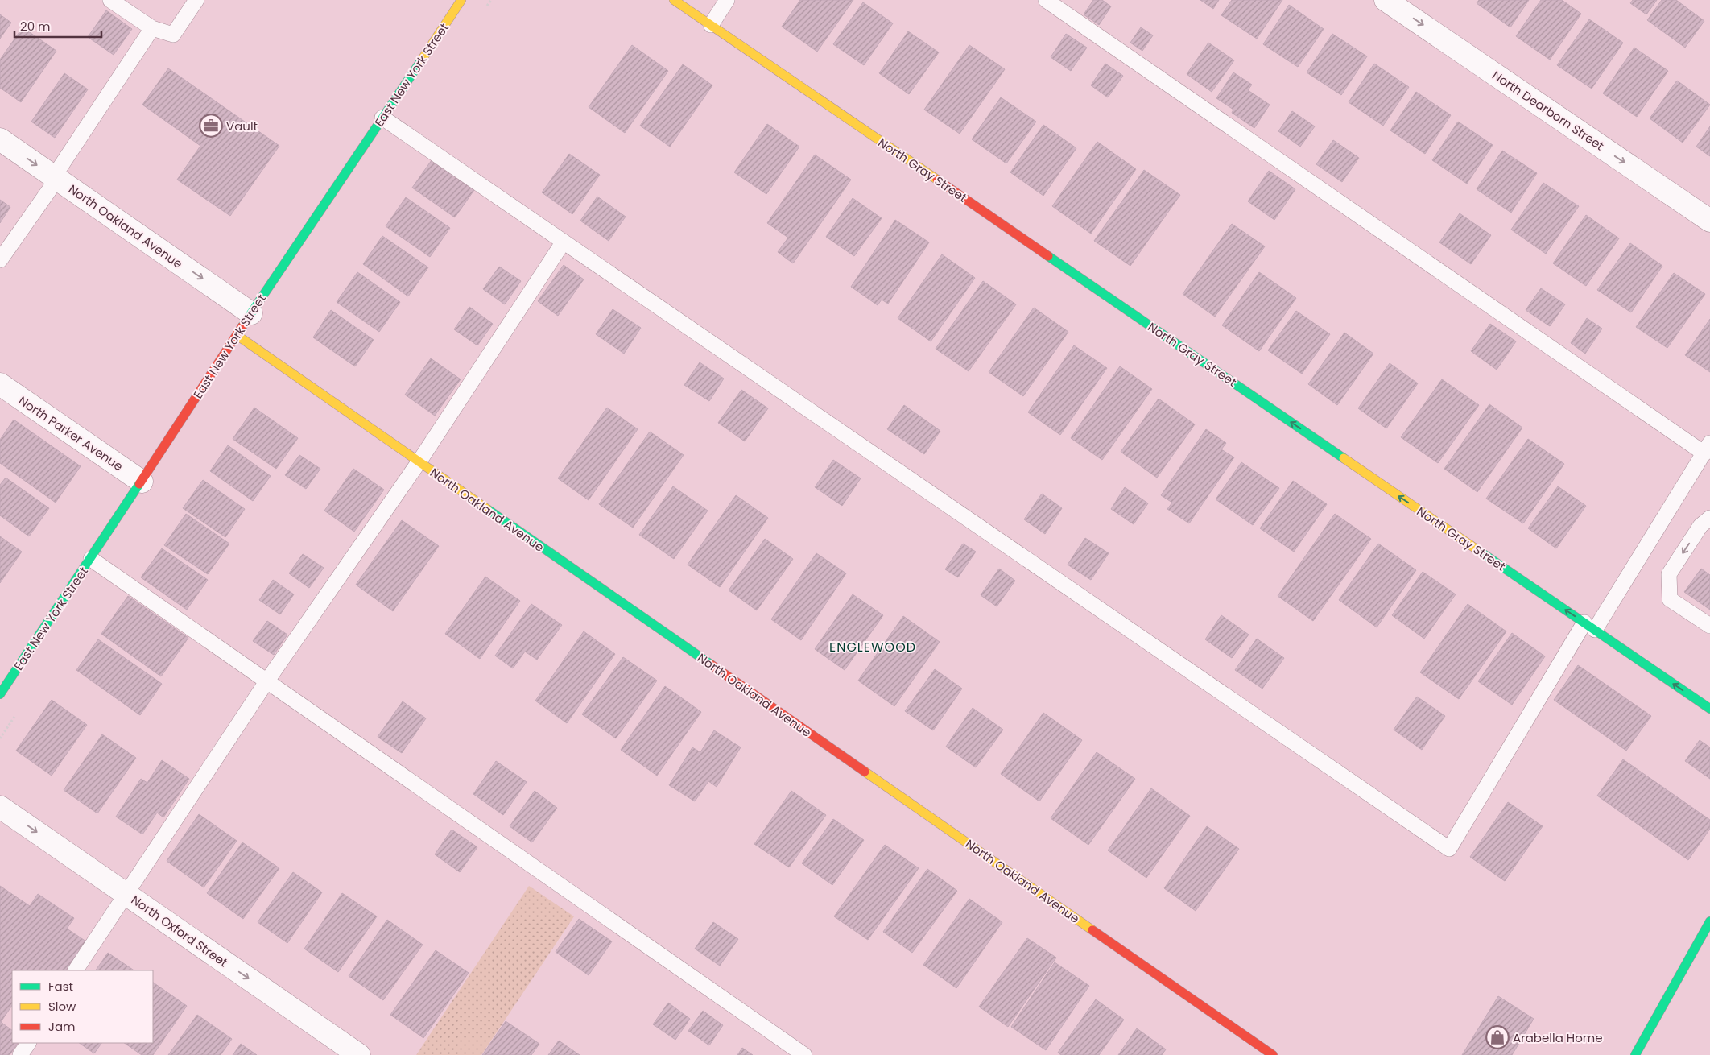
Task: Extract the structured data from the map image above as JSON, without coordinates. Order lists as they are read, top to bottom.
{
  "streets": {
    "street": [
      "East New York Street",
      "North Dearborn Street",
      "North Gray Street",
      "North Oakland Avenue",
      "North Parker Avenue",
      "North Oxford Street"
    ]
  },
  "crossings": [
    ["East New York Street", "North Oakland Avenue"],
    ["East New York Street", "North Parker Avenue"]
  ],
  "one_way": ["North Dearborn Street", "North Gray Street", "North Oxford Street"],
  "districts": ["ENGLEWOOD"],
  "places": {
    "office": ["Vault"],
    "shop": ["Arabella Home"]
  },
  "legend": ["Fast", "Slow", "Jam"],
  "scale_bar": "20 m"
}
